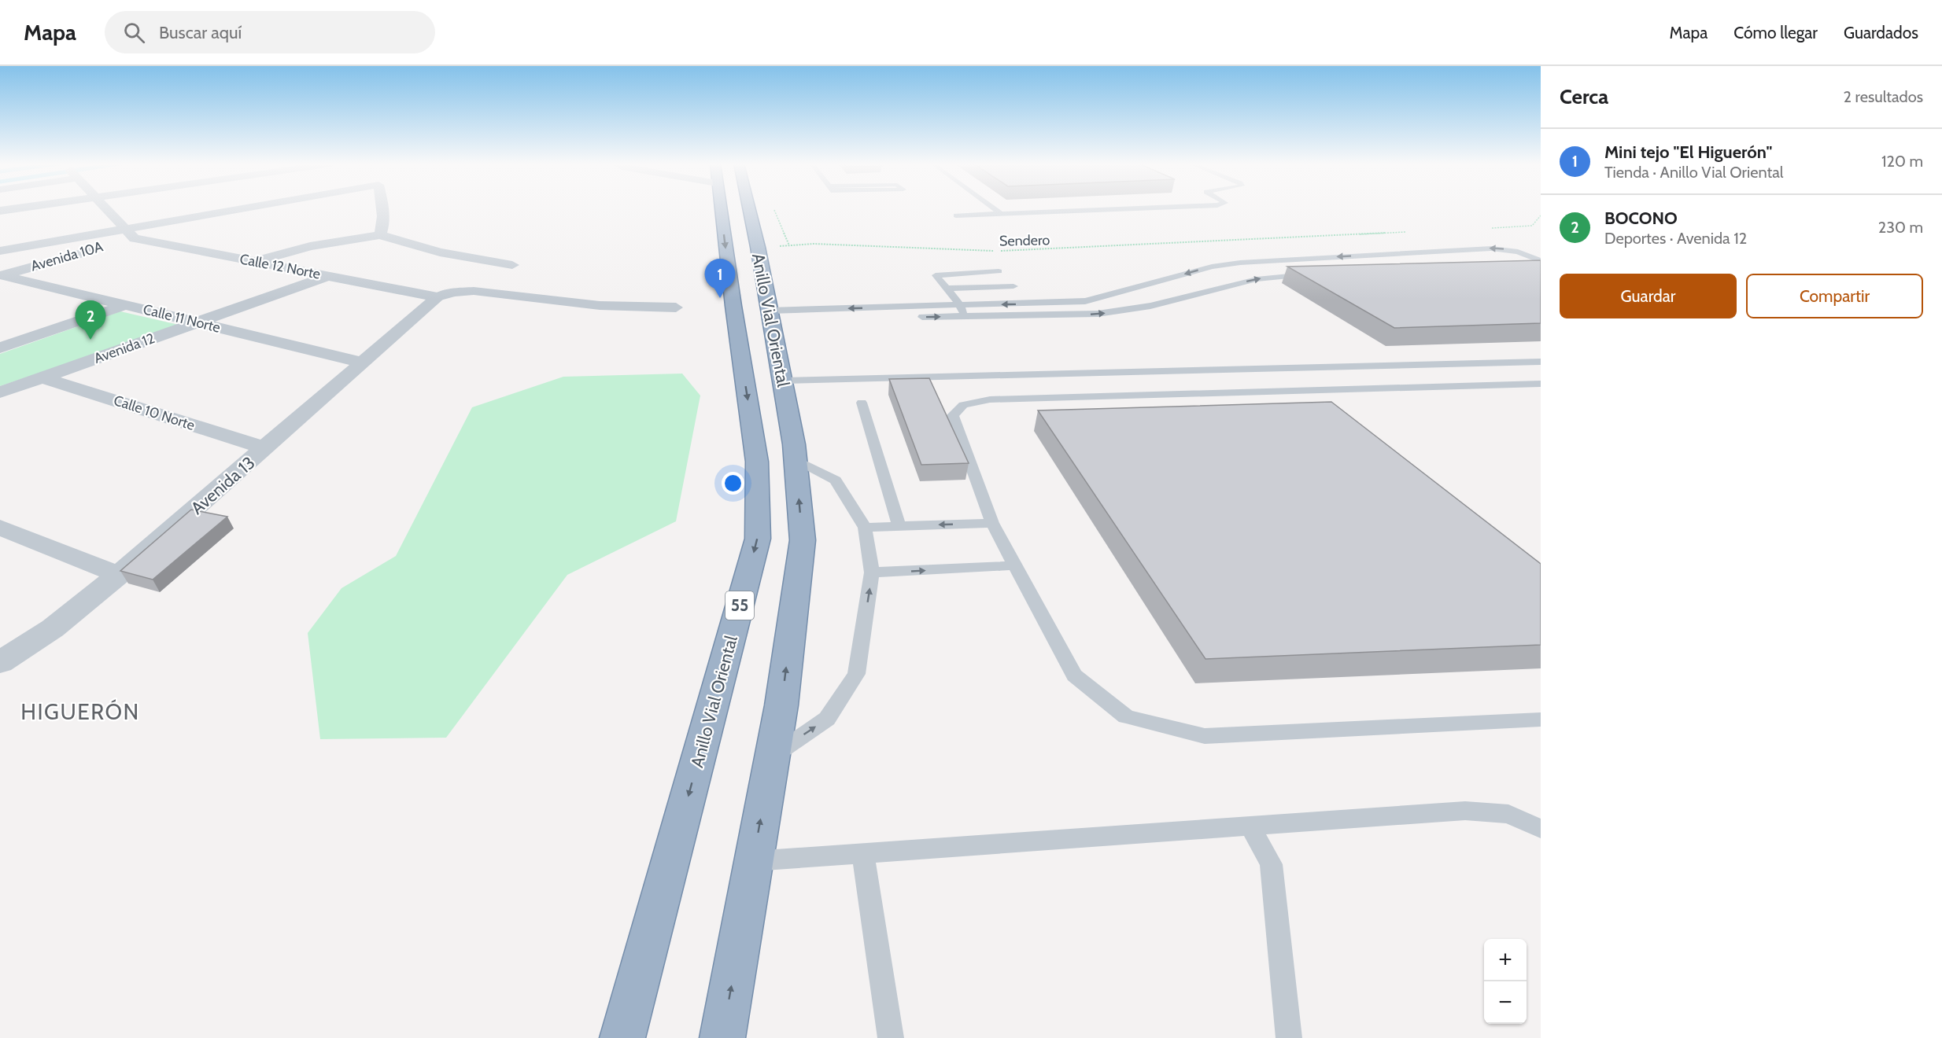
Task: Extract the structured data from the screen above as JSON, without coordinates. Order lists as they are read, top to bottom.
{
  "streets": {
    "highway": ["Anillo Vial Oriental", "55"],
    "street": [
      "Avenida 10A",
      "Calle 12 Norte",
      "Calle 11 Norte",
      "Avenida 12",
      "Calle 10 Norte",
      "Avenida 13"
    ],
    "path": ["Sendero"]
  },
  "crossings": [
    ["Sendero", "Anillo Vial Oriental"],
    ["Avenida 10A", "Calle 12 Norte"],
    ["Avenida 10A", "Calle 11 Norte"],
    ["Calle 12 Norte", "Avenida 12"],
    ["Calle 12 Norte", "Avenida 13"],
    ["Calle 11 Norte", "Avenida 12"],
    ["Calle 11 Norte", "Avenida 13"],
    ["Avenida 12", "Calle 10 Norte"],
    ["Calle 10 Norte", "Avenida 13"]
  ],
  "districts": ["HIGUERÓN"],
  "page": {
    "header": "Mapa",
    "search": "Buscar aquí",
    "nav": ["Mapa", "Cómo llegar", "Guardados"],
    "heading": ["Cerca", "2 resultados"],
    "list": [
      {
        "mark": "1",
        "name": "Mini tejo \"El Higuerón\"",
        "note": "Tienda · Anillo Vial Oriental",
        "value": "120 m"
      },
      {
        "mark": "2",
        "name": "BOCONO",
        "note": "Deportes · Avenida 12",
        "value": "230 m"
      }
    ],
    "pins": ["1", "2"],
    "buttons": ["Guardar", "Compartir"],
    "map_buttons": ["+", "−"]
  }
}
